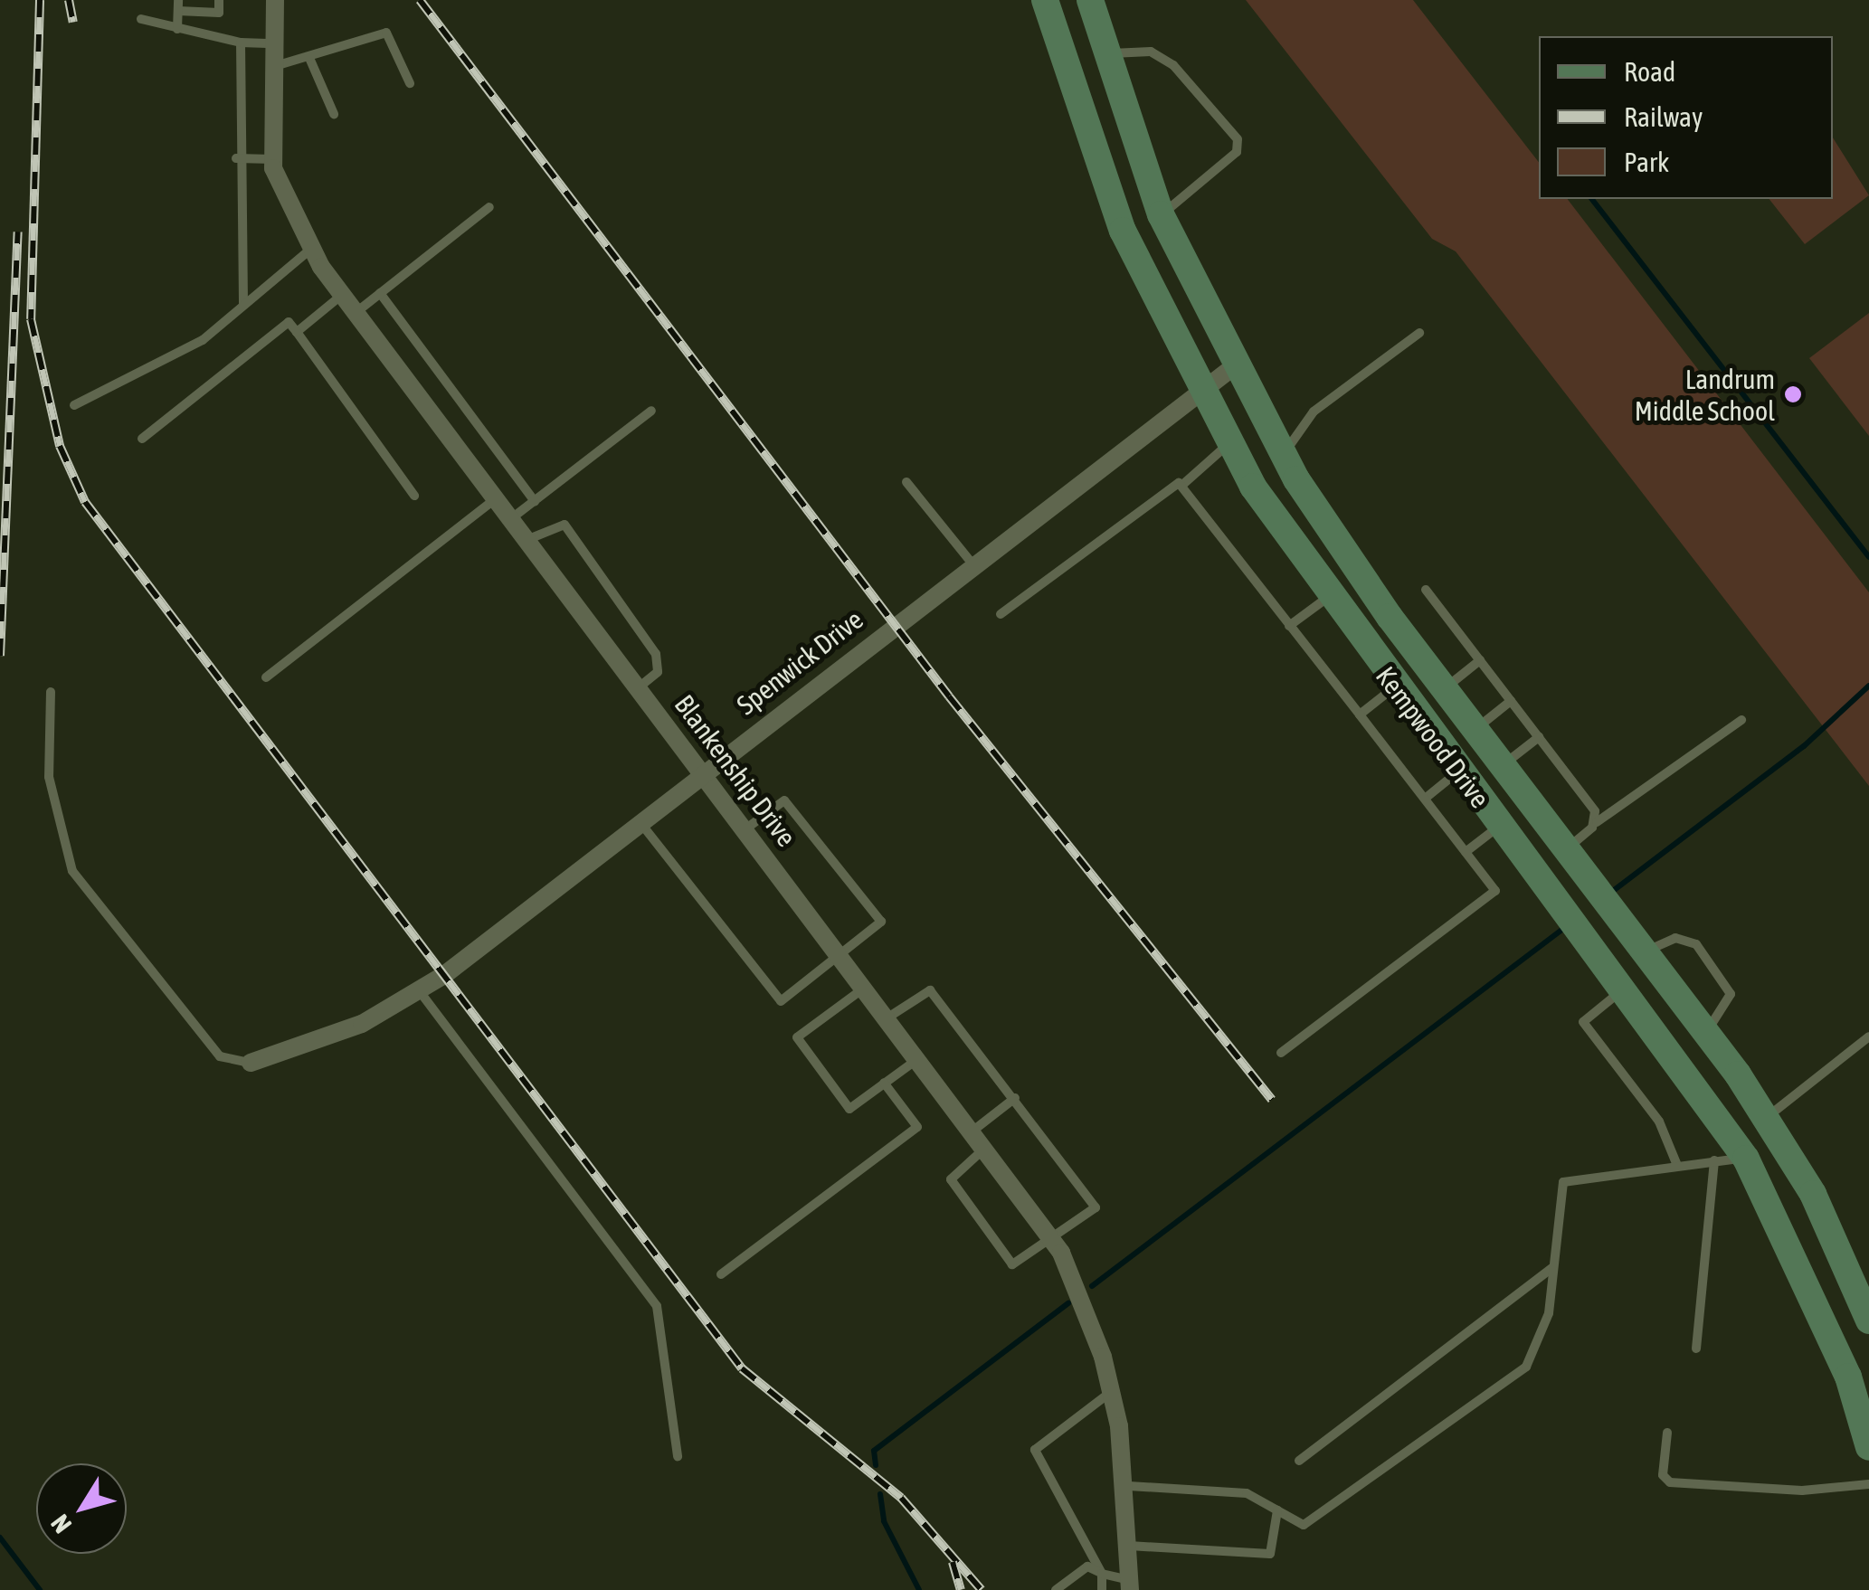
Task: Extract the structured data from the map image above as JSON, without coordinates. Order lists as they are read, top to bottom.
{
  "streets": {
    "main road": ["Kempwood Drive"],
    "street": ["Spenwick Drive", "Blankenship Drive"]
  },
  "crossings": [
    ["Spenwick Drive", "Kempwood Drive"],
    ["Spenwick Drive", "Blankenship Drive"]
  ],
  "places": ["Landrum Middle School"],
  "legend": ["Road", "Railway", "Park"],
  "north": "bottom left"
}
